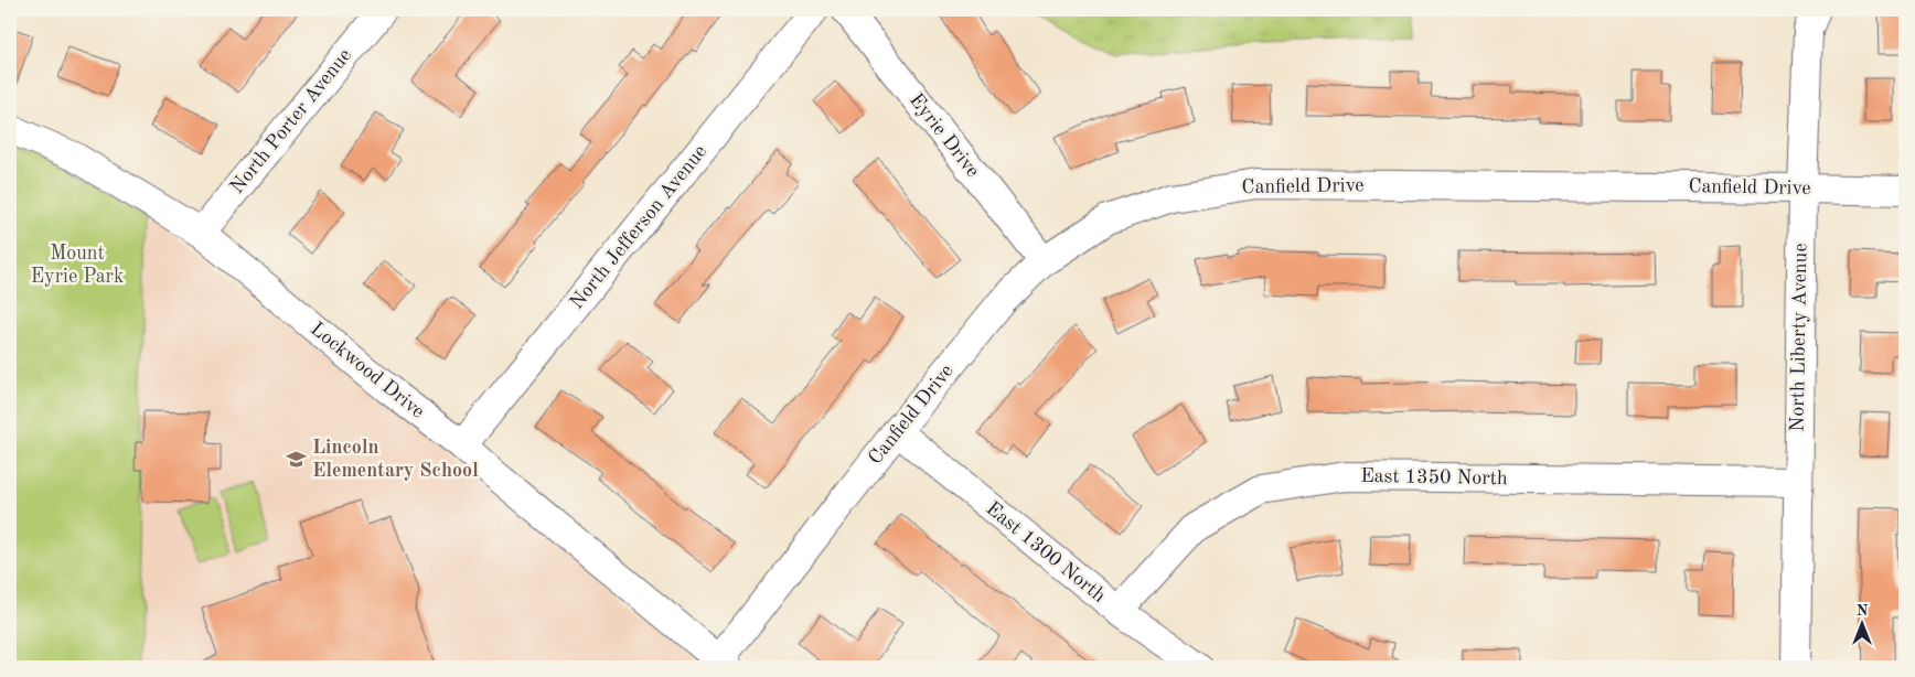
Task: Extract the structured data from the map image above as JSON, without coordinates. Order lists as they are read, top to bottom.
{
  "streets": {
    "street": [
      "North Porter Avenue",
      "Eyrie Drive",
      "Canfield Drive",
      "North Jefferson Avenue",
      "North Liberty Avenue",
      "Lockwood Drive",
      "East 1350 North",
      "East 1300 North"
    ]
  },
  "crossings": [
    ["North Porter Avenue", "Lockwood Drive"],
    ["Eyrie Drive", "Canfield Drive"],
    ["Canfield Drive", "North Liberty Avenue"],
    ["Canfield Drive", "Lockwood Drive"],
    ["Canfield Drive", "East 1300 North"],
    ["North Jefferson Avenue", "Lockwood Drive"],
    ["North Liberty Avenue", "East 1350 North"],
    ["East 1350 North", "East 1300 North"]
  ],
  "parks": ["Mount Eyrie Park"],
  "places": {
    "school or university": ["Lincoln Elementary School"]
  },
  "north": "top"
}
